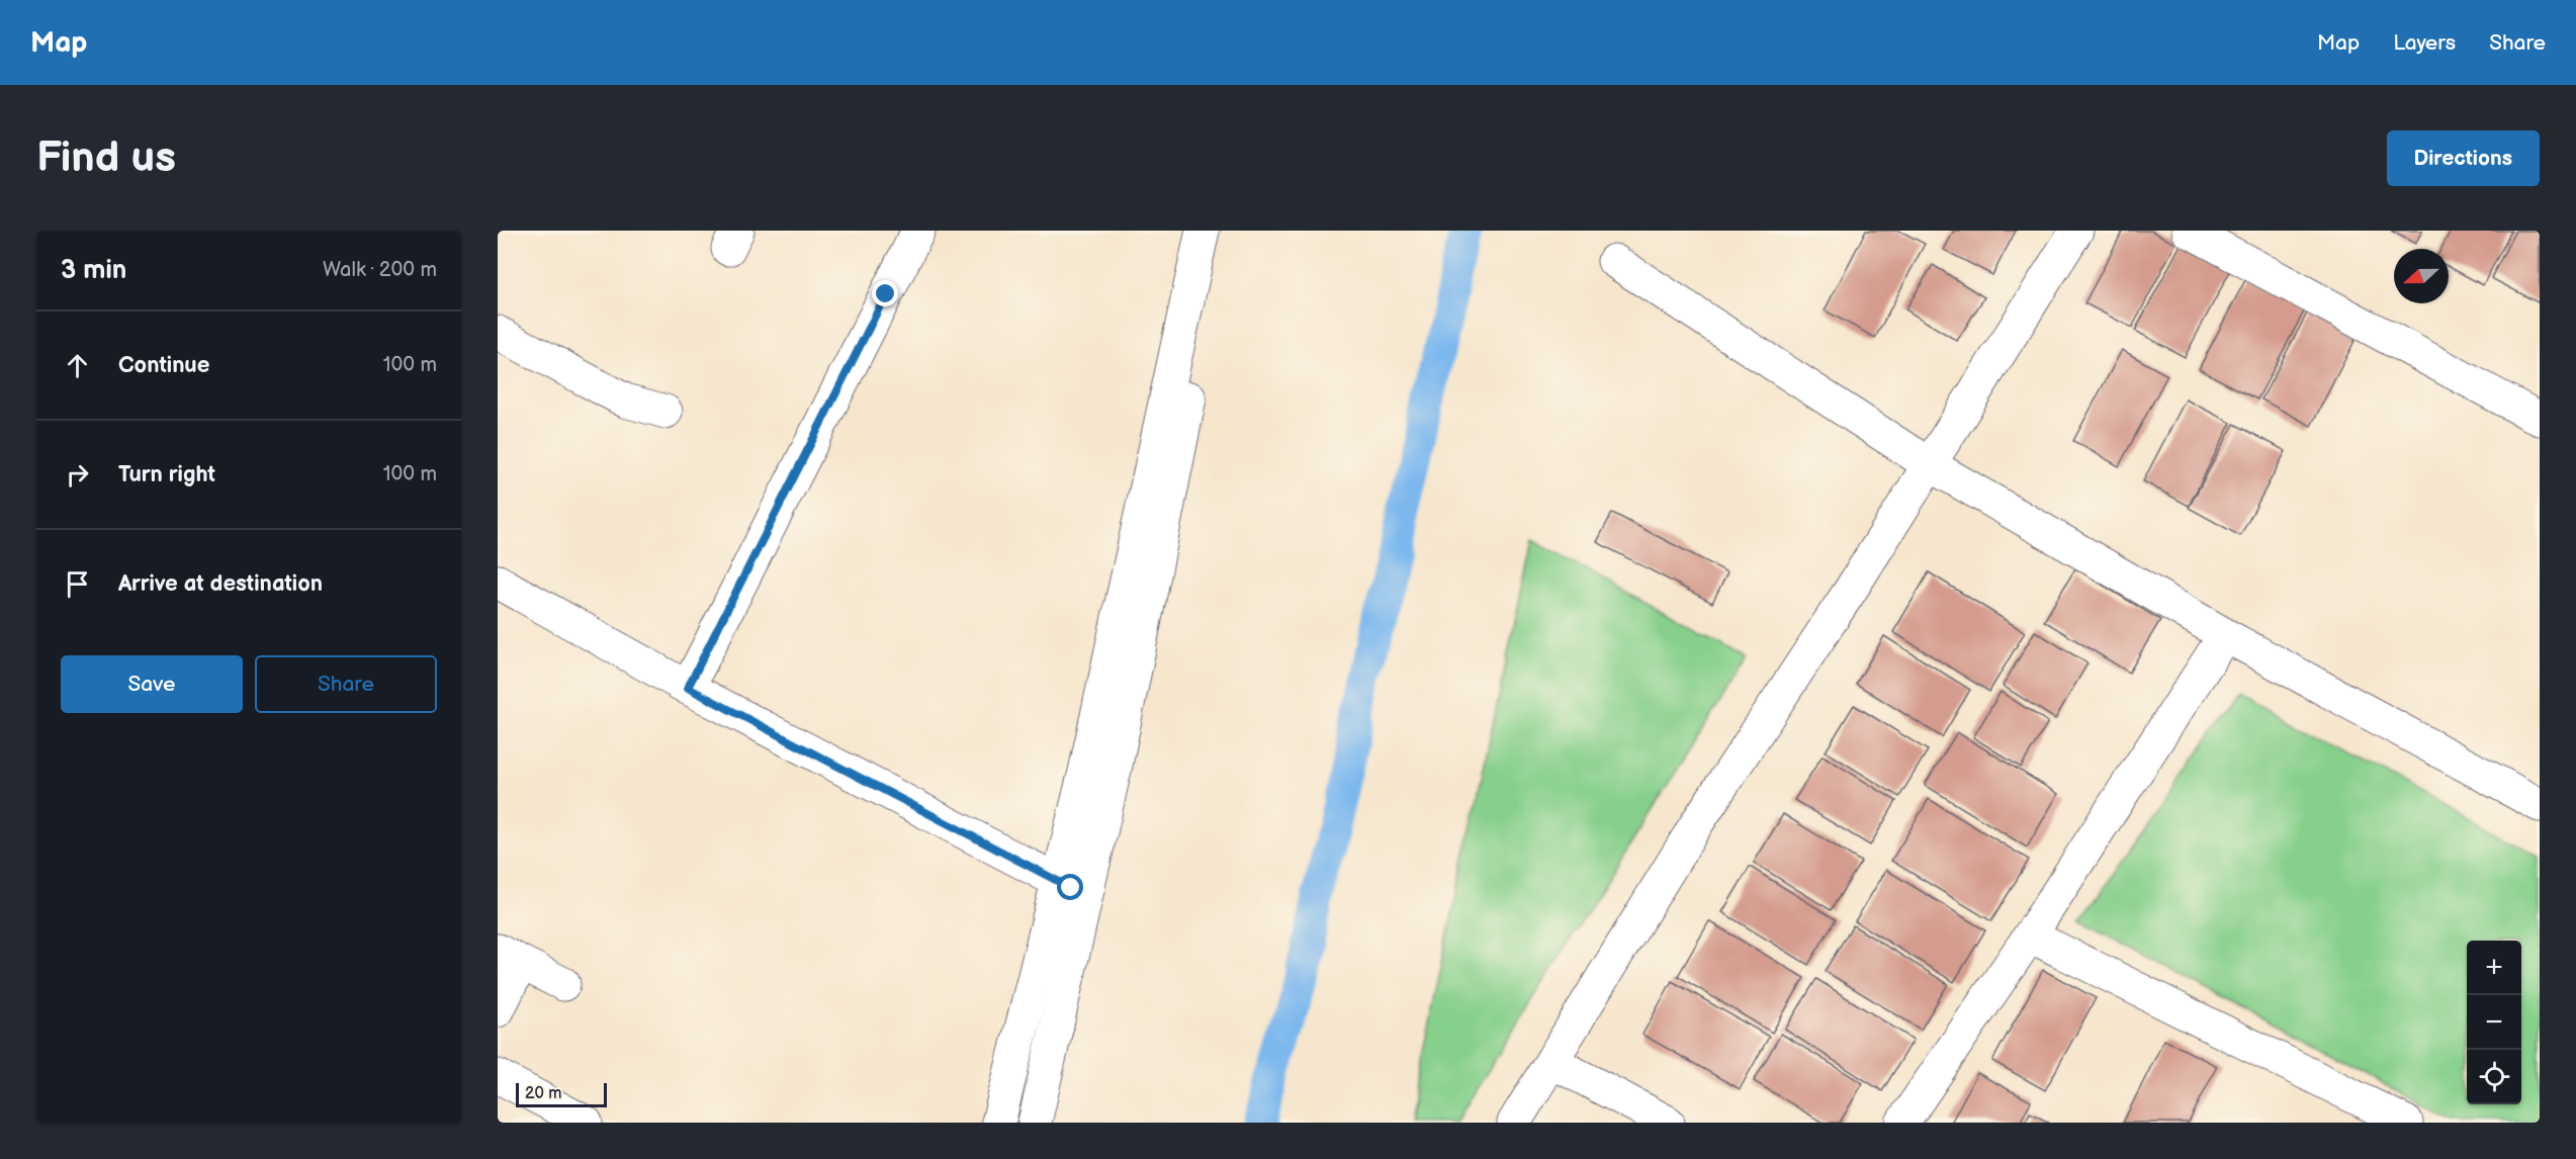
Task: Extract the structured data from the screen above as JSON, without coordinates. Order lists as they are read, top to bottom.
{
  "scale_bar": "20 m",
  "north": "left",
  "page": {
    "header": "Map",
    "nav": ["Map", "Layers", "Share"],
    "buttons": [
      "Directions",
      ["Save", "Share"]
    ],
    "title": "Find us",
    "heading": ["3 min", "Walk · 200 m"],
    "list": [
      ["Continue", "100 m"],
      ["Turn right", "100 m"],
      "Arrive at destination"
    ],
    "map_buttons": ["+", "−"],
    "scale": "20 m"
  }
}
